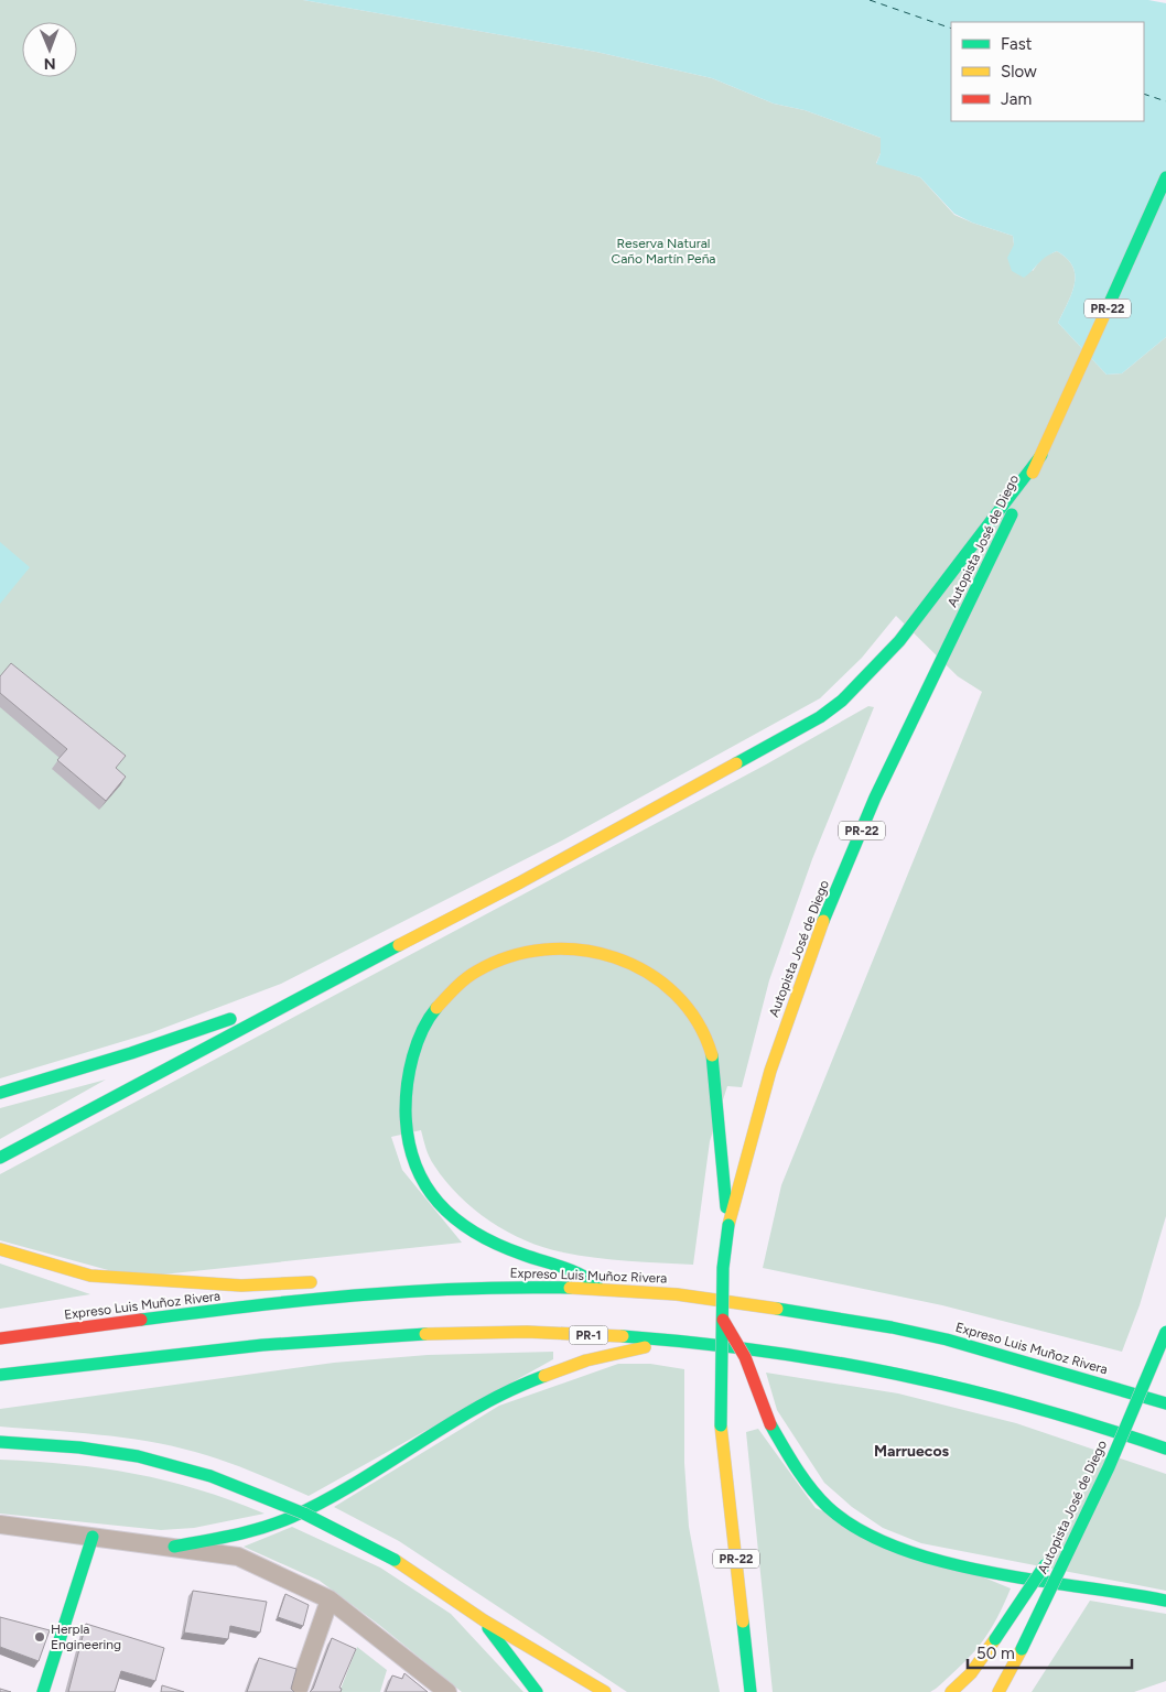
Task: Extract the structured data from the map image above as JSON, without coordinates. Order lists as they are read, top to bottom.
{
  "streets": {
    "main road": [
      "PR-22",
      "Autopista José de Diego",
      "Expreso Luis Muñoz Rivera",
      "PR-1"
    ]
  },
  "districts": ["Marruecos"],
  "parks": ["Reserva Natural Caño Martín Peña"],
  "places": ["Herpla Engineering"],
  "legend": ["Fast", "Slow", "Jam"],
  "scale_bar": "50 m",
  "north": "bottom"
}
